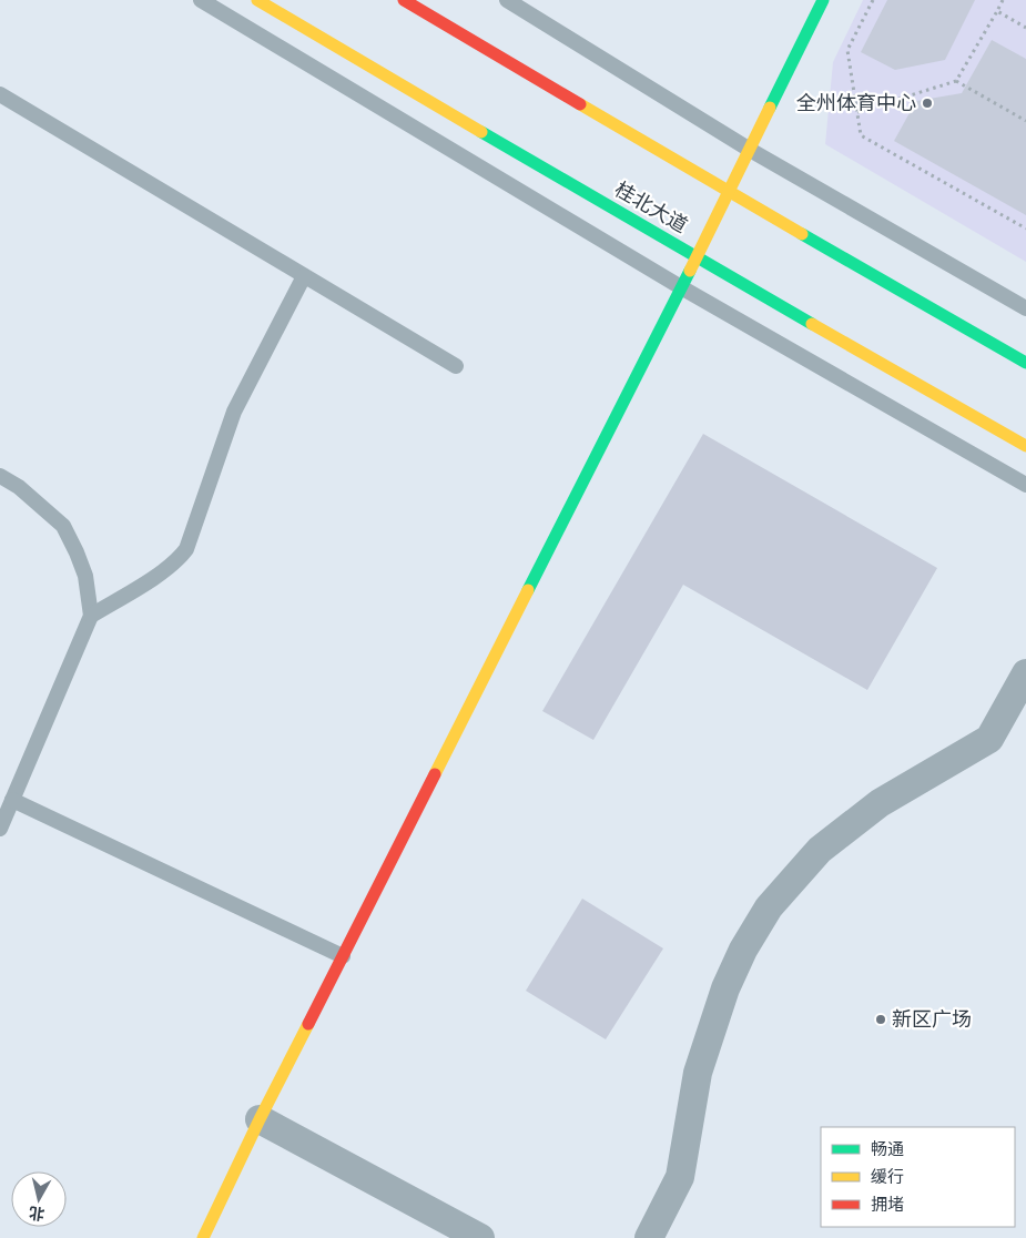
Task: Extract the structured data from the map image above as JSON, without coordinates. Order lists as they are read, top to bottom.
{
  "streets": {
    "main road": ["桂北大道"]
  },
  "places": ["全州体育中心", "新区广场"],
  "legend": ["畅通", "缓行", "拥堵"],
  "north": "bottom"
}
